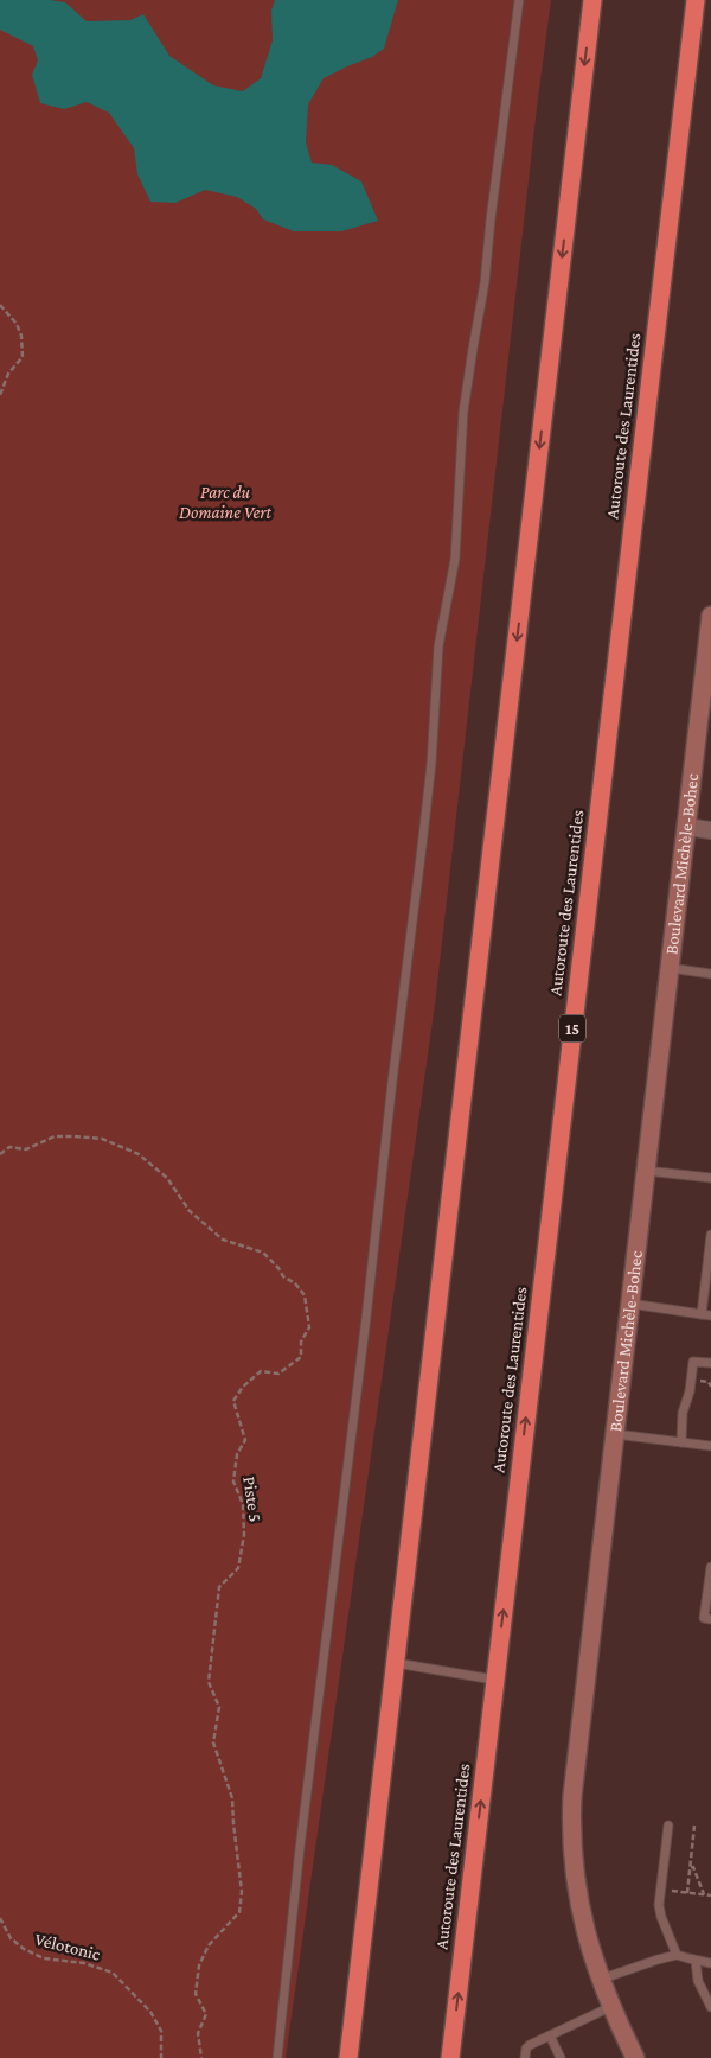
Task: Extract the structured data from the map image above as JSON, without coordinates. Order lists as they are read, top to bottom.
{
  "streets": {
    "highway": ["Autoroute des Laurentides", "15"],
    "street": ["Boulevard Michèle-Bohec"],
    "path": ["Piste 5", "Vélotonic"]
  },
  "parks": ["Parc du Domaine Vert"]
}
